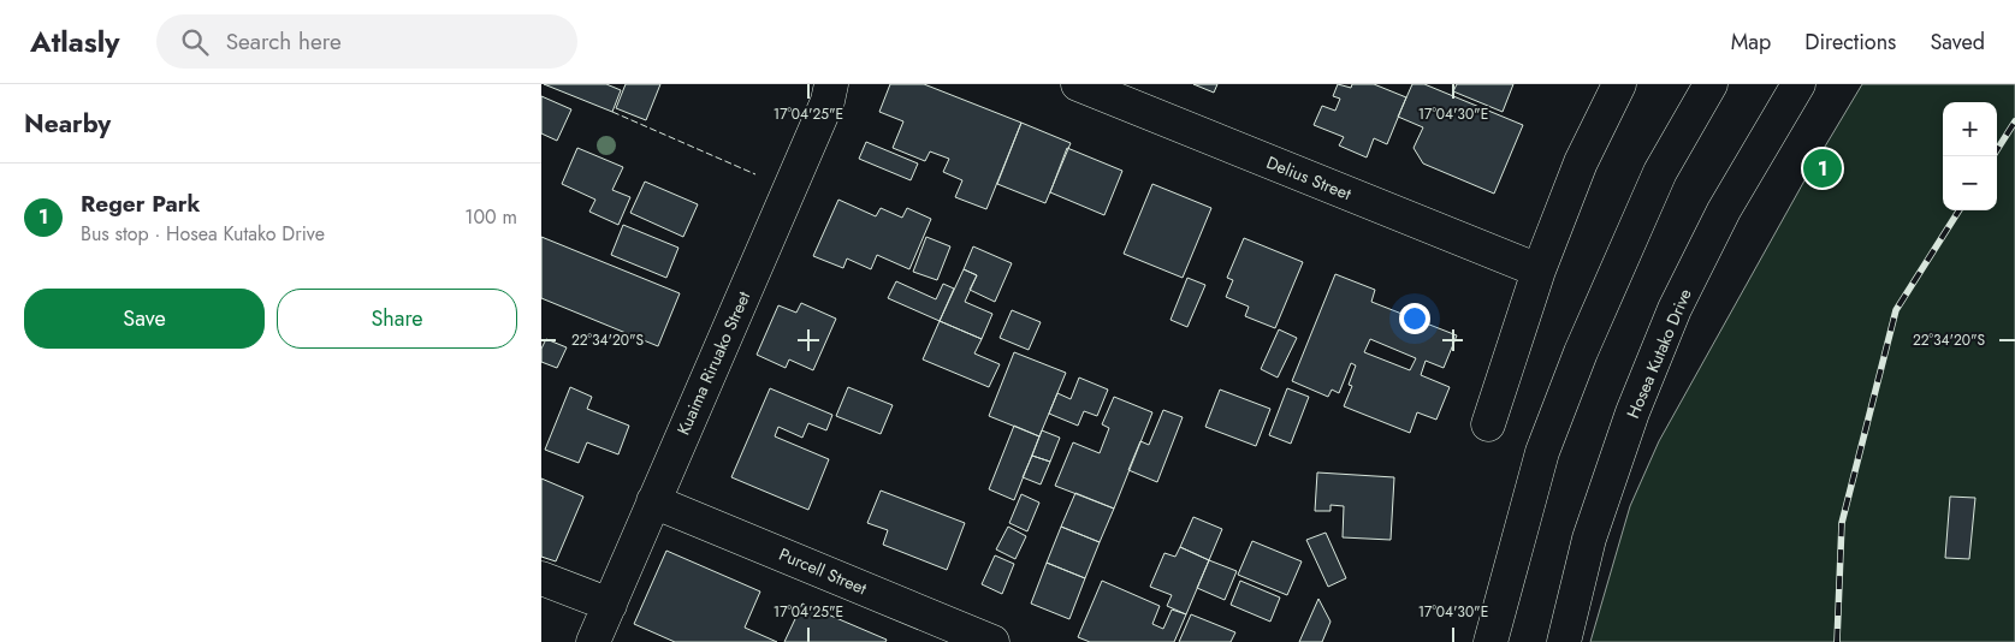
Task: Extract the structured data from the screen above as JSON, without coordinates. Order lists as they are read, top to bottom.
{
  "streets": {
    "street": [
      "Delius Street",
      "Hosea Kutako Drive",
      "Kuaima Riruako Street",
      "Purcell Street"
    ]
  },
  "crossings": [
    ["Kuaima Riruako Street", "Purcell Street"]
  ],
  "page": {
    "header": "Atlasly",
    "search": "Search here",
    "nav": ["Map", "Directions", "Saved"],
    "heading": "Nearby",
    "map_buttons": ["+", "−"],
    "pins": "1",
    "list": [
      {
        "mark": "1",
        "name": "Reger Park",
        "note": "Bus stop · Hosea Kutako Drive",
        "value": "100 m"
      }
    ],
    "buttons": ["Save", "Share"]
  },
  "coordinates": ["17°04'25\"E", "17°04'30\"E", "22°34'20\"S"]
}
